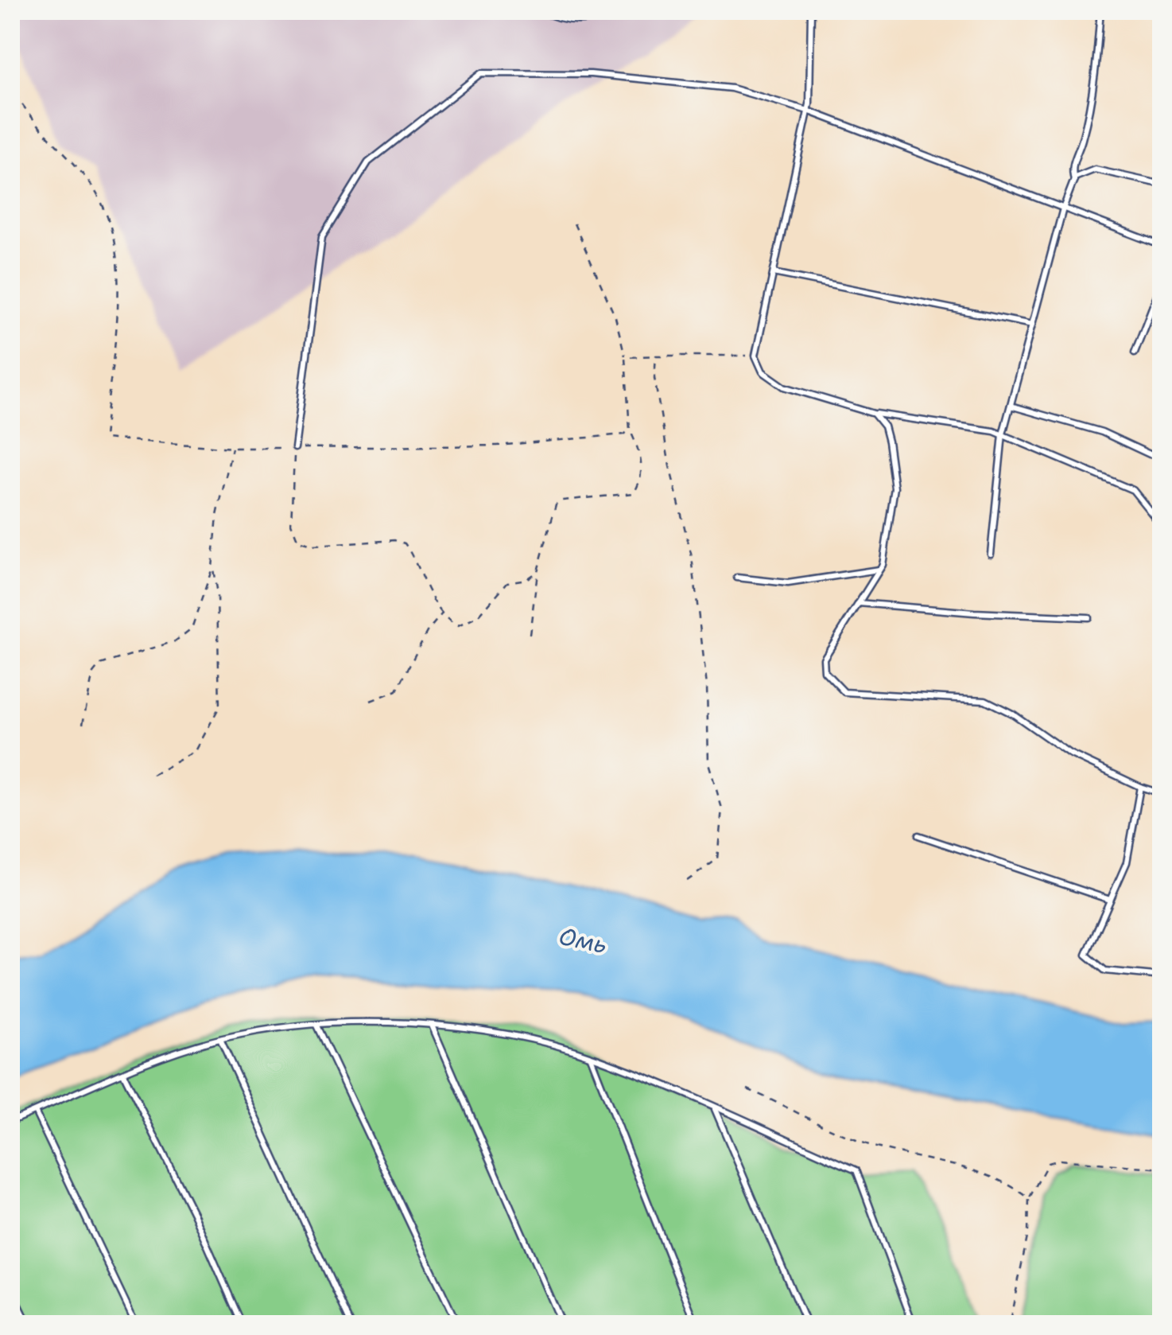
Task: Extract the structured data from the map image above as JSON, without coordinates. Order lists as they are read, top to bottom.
{
  "water": ["Омь"]
}
